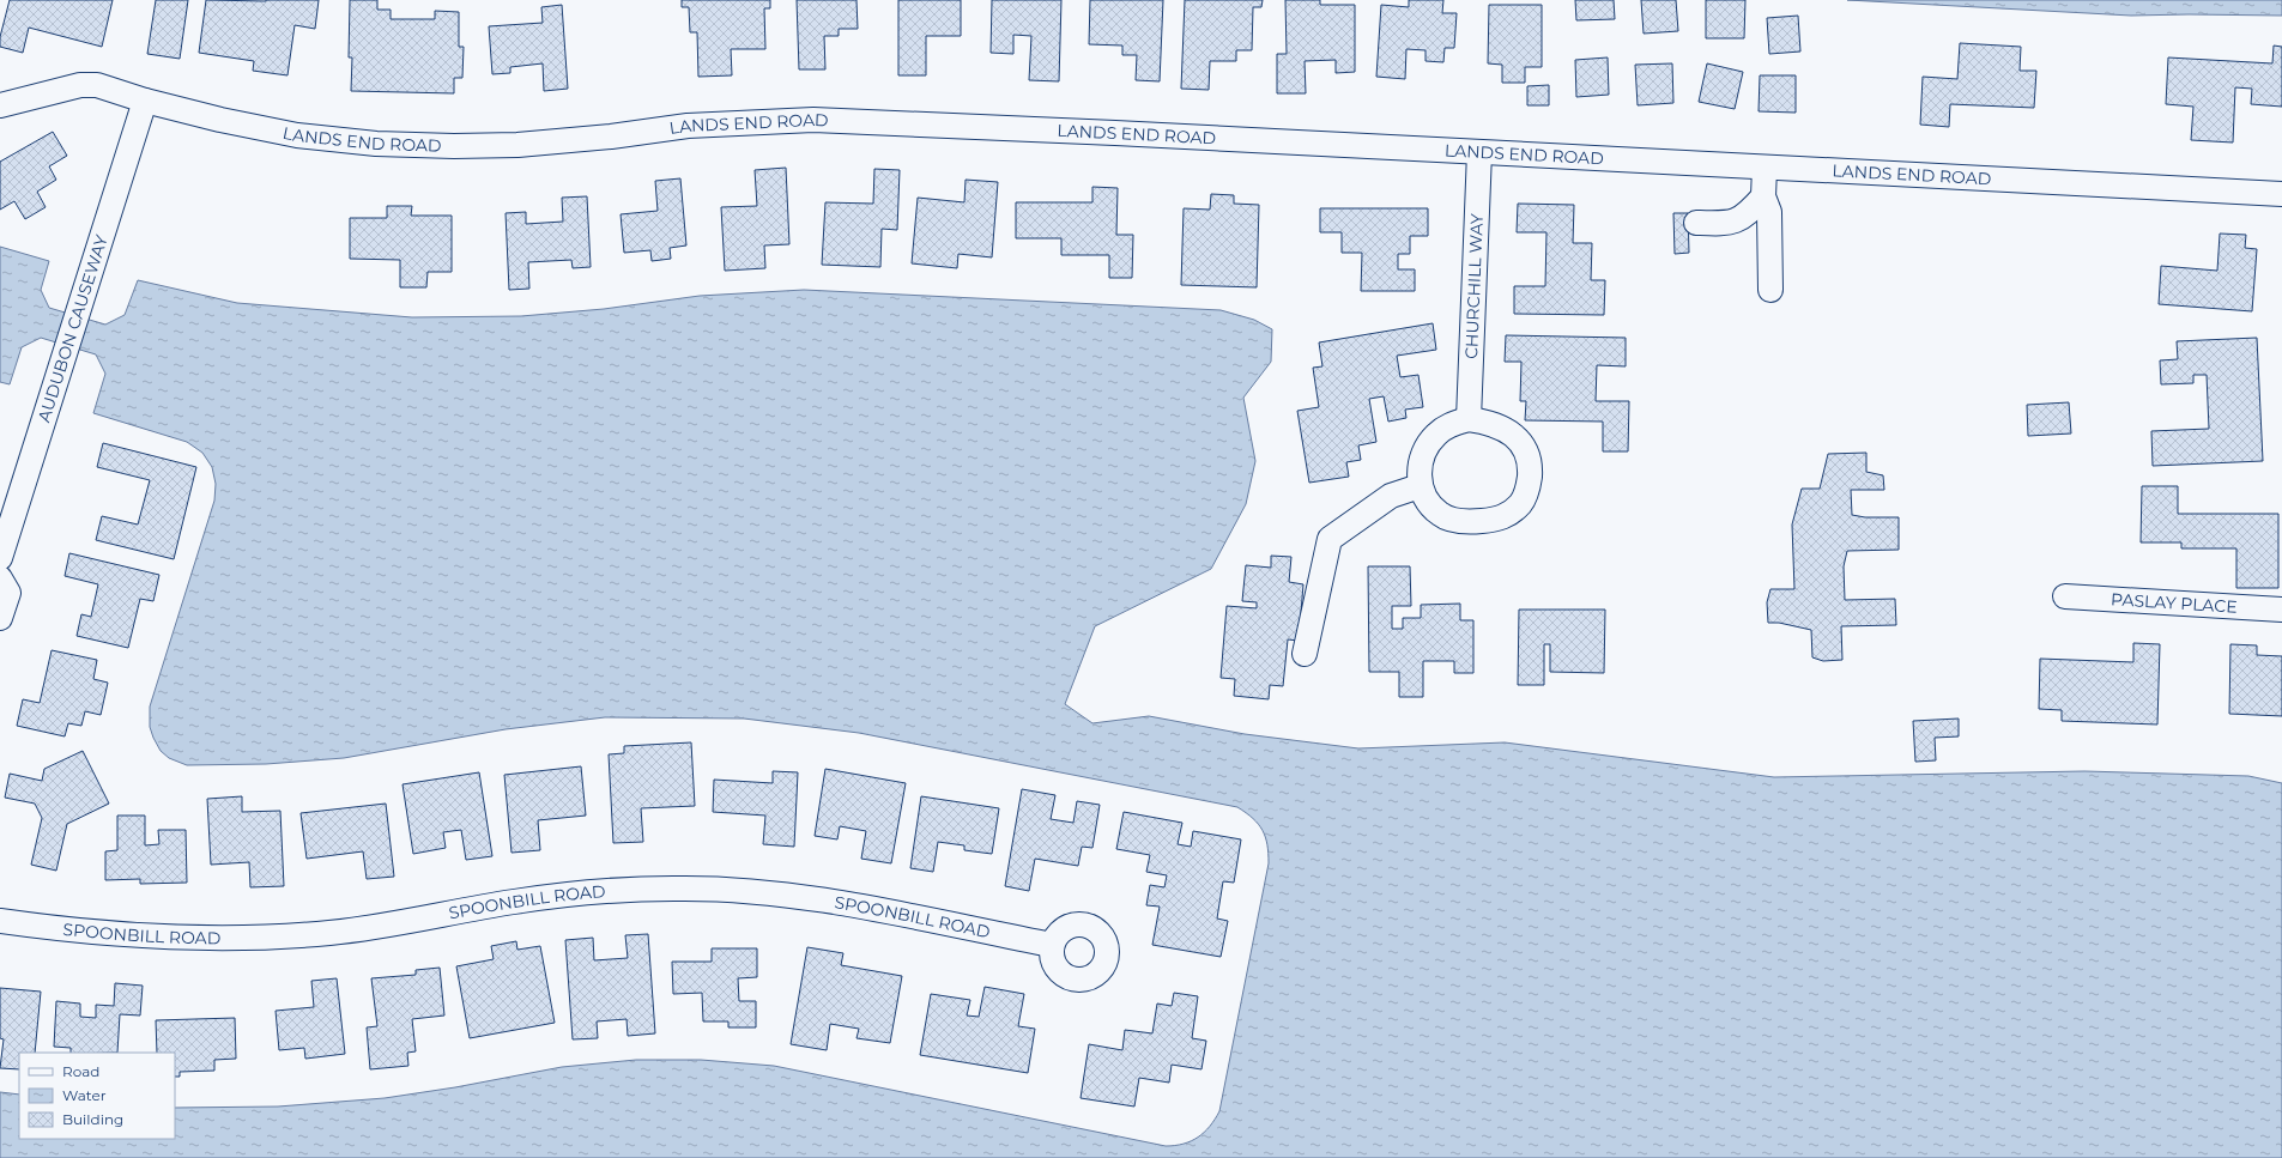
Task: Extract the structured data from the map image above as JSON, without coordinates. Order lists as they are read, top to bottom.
{
  "streets": {
    "street": [
      "LANDS END ROAD",
      "CHURCHILL WAY",
      "AUDUBON CAUSEWAY",
      "PASLAY PLACE",
      "SPOONBILL ROAD"
    ]
  },
  "crossings": [
    ["LANDS END ROAD", "CHURCHILL WAY"],
    ["LANDS END ROAD", "AUDUBON CAUSEWAY"]
  ],
  "legend": ["Road", "Water", "Building"]
}
